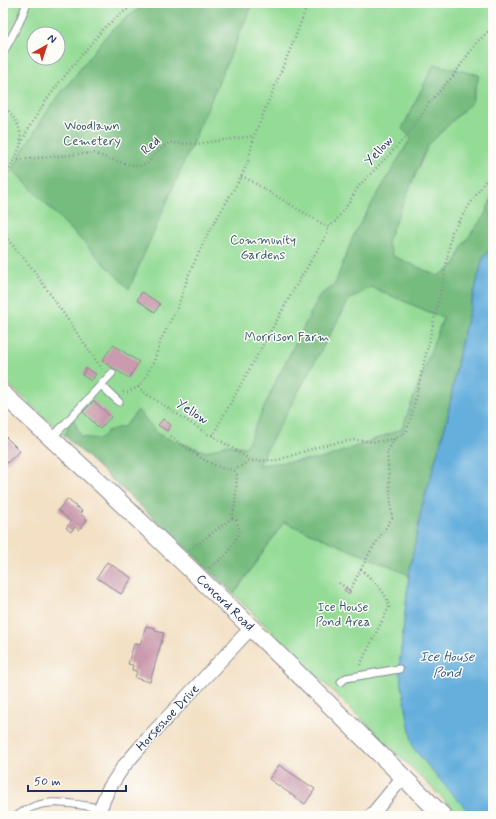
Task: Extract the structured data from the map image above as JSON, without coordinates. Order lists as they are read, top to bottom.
{
  "streets": {
    "street": ["Concord Road", "Horseshoe Drive"],
    "path": ["Red", "Yellow"]
  },
  "crossings": [
    ["Concord Road", "Horseshoe Drive"]
  ],
  "water": ["Ice House Pond"],
  "parks": [
    "Woodlawn Cemetery",
    "Community Gardens",
    "Morrison Farm",
    "Ice House Pond Area"
  ],
  "scale_bar": "50 m",
  "north": "top right"
}
